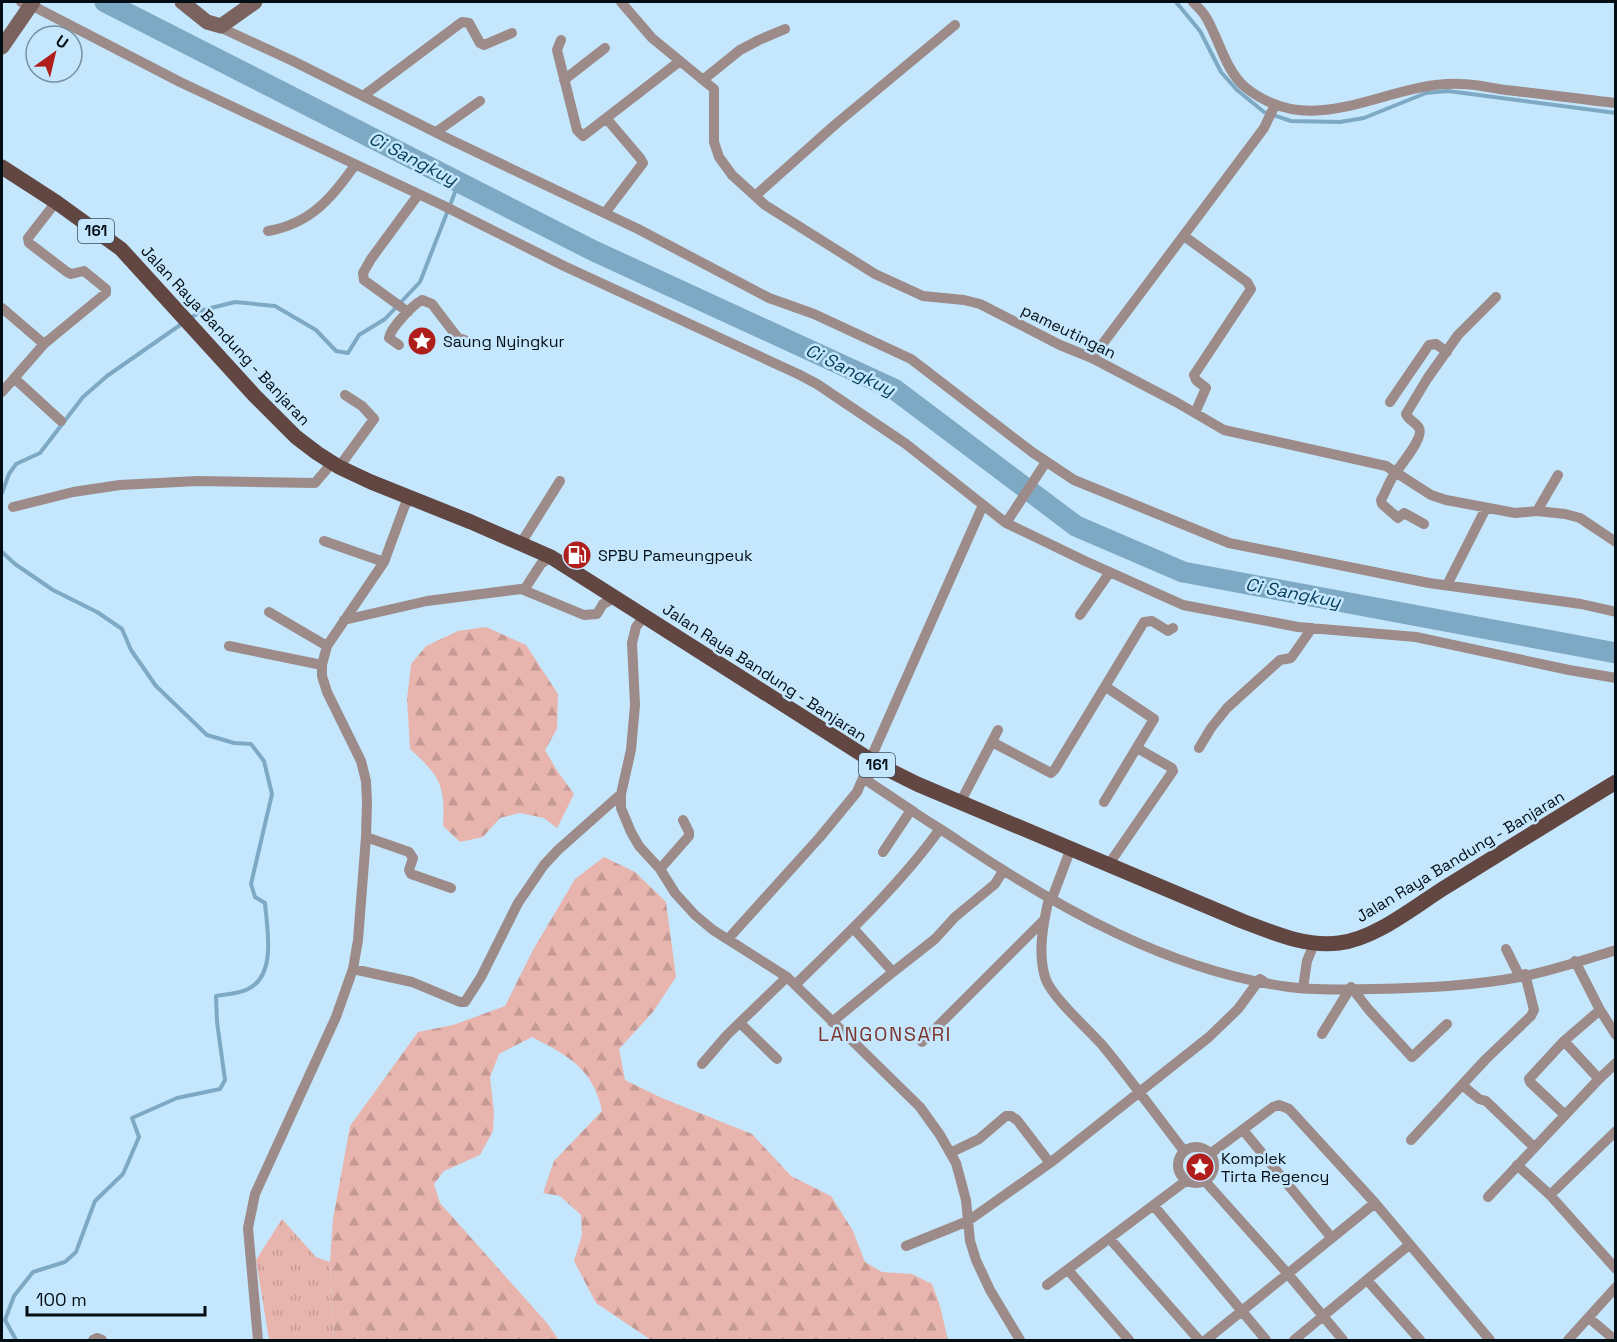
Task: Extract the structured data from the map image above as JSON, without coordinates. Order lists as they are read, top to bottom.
{
  "streets": {
    "main road": ["161", "Jalan Raya Bandung - Banjaran"],
    "street": ["pameutingan"]
  },
  "districts": ["LANGONSARI"],
  "water": ["Ci Sangkuy"],
  "places": {
    "place": ["Saung Nyingkur", "Komplek Tirta Regency"],
    "fuel station": ["SPBU Pameungpeuk"]
  },
  "scale_bar": "100 m",
  "north": "top right"
}
